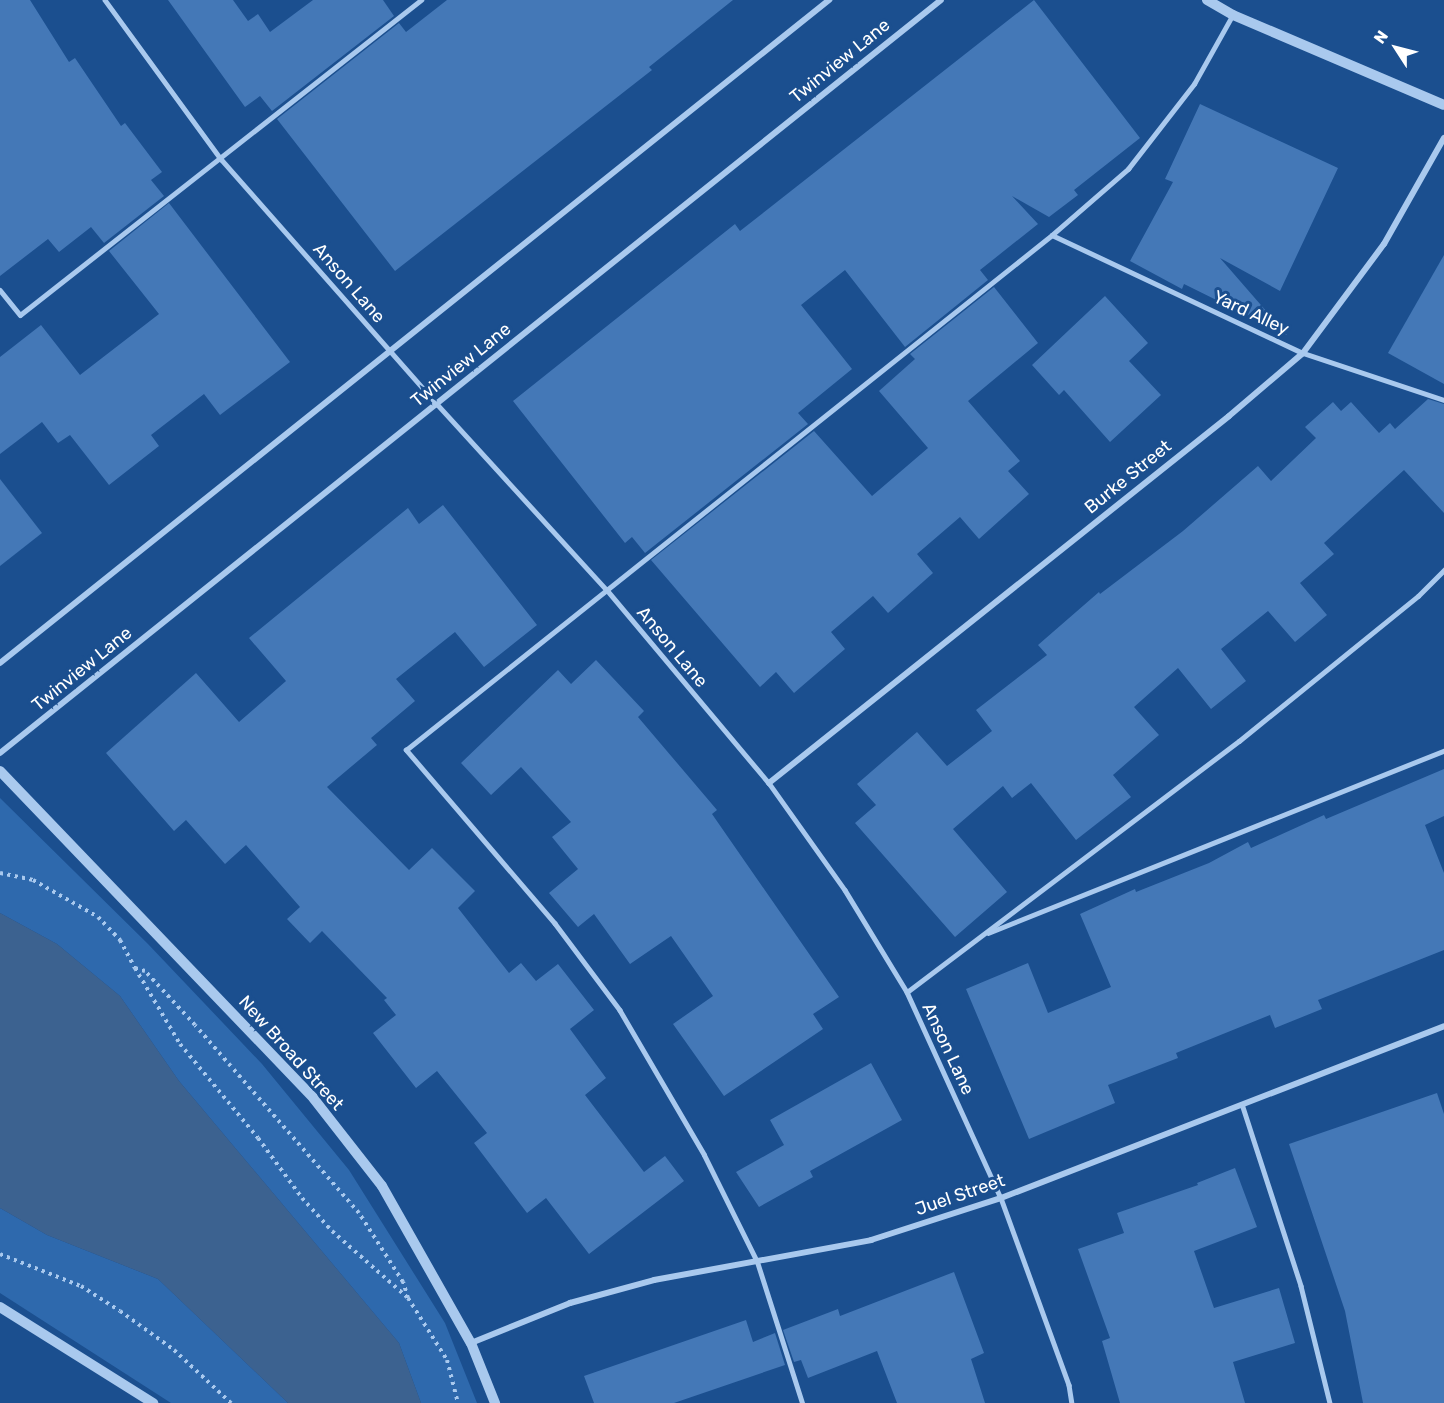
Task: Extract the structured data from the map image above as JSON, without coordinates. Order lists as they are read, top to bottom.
{
  "streets": {
    "street": [
      "Twinview Lane",
      "Burke Street",
      "New Broad Street",
      "Juel Street"
    ],
    "lane": ["Anson Lane", "Yard Alley"]
  },
  "crossings": [
    ["Twinview Lane", "Anson Lane"],
    ["Anson Lane", "Burke Street"],
    ["Anson Lane", "Juel Street"],
    ["Yard Alley", "Burke Street"],
    ["New Broad Street", "Juel Street"]
  ],
  "north": "top left"
}
